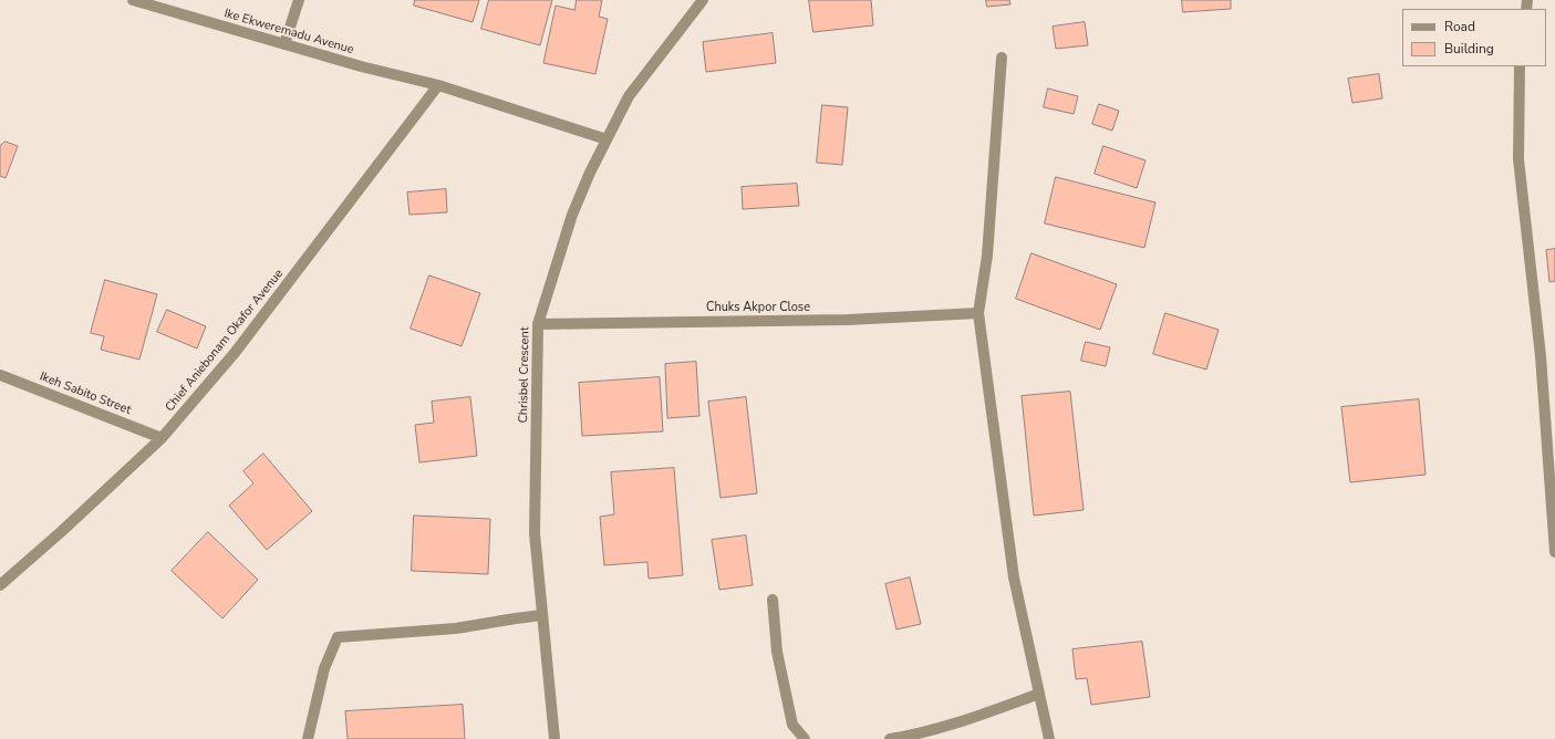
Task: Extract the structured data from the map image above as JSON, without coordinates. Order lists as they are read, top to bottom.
{
  "streets": {
    "street": [
      "Ike Ekweremadu Avenue",
      "Chuks Akpor Close",
      "Chief Aniebonam Okafor Avenue",
      "Chrisbel Crescent",
      "Ikeh Sabito Street"
    ]
  },
  "crossings": [
    ["Ike Ekweremadu Avenue", "Chief Aniebonam Okafor Avenue"],
    ["Ike Ekweremadu Avenue", "Chrisbel Crescent"],
    ["Chuks Akpor Close", "Chrisbel Crescent"],
    ["Chief Aniebonam Okafor Avenue", "Ikeh Sabito Street"]
  ],
  "legend": ["Road", "Building"]
}
